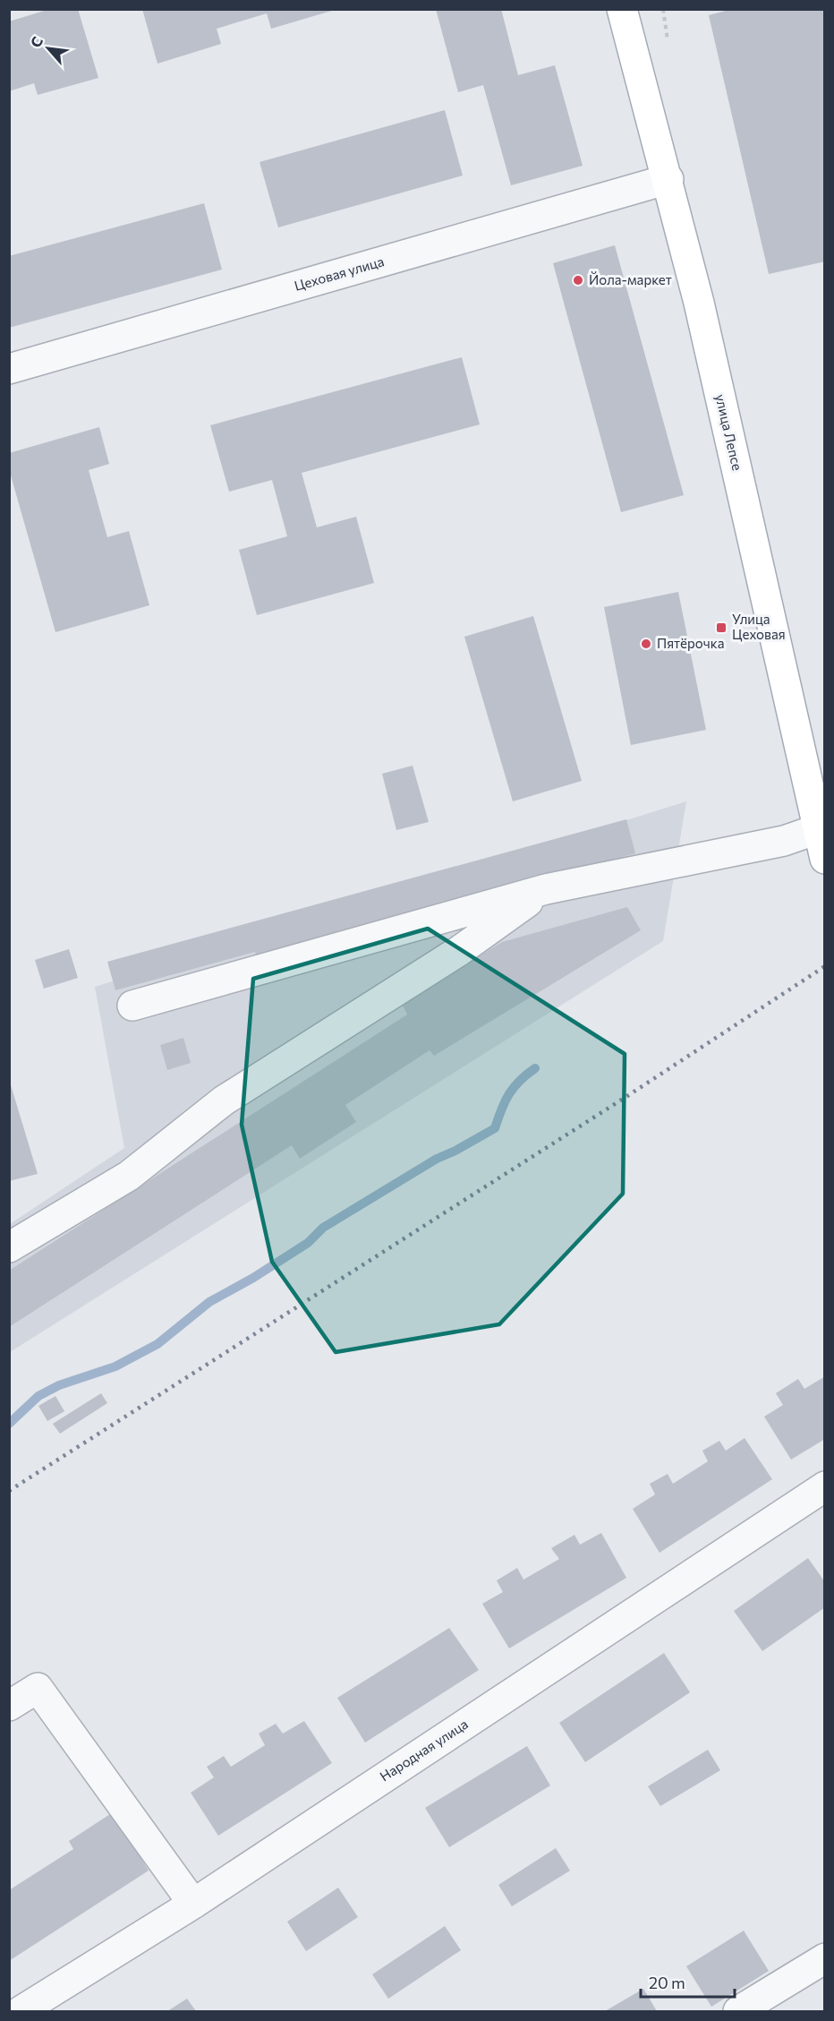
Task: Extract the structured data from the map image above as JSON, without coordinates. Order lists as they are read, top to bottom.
{
  "streets": {
    "main road": ["улица Лепсе"],
    "street": ["Цеховая улица", "Народная улица"]
  },
  "crossings": [
    ["Цеховая улица", "улица Лепсе"]
  ],
  "places": {
    "other": ["Йола-маркет", "Пятёрочка"],
    "transit": ["Улица Цеховая"]
  },
  "scale_bar": "20 m",
  "north": "top left"
}
